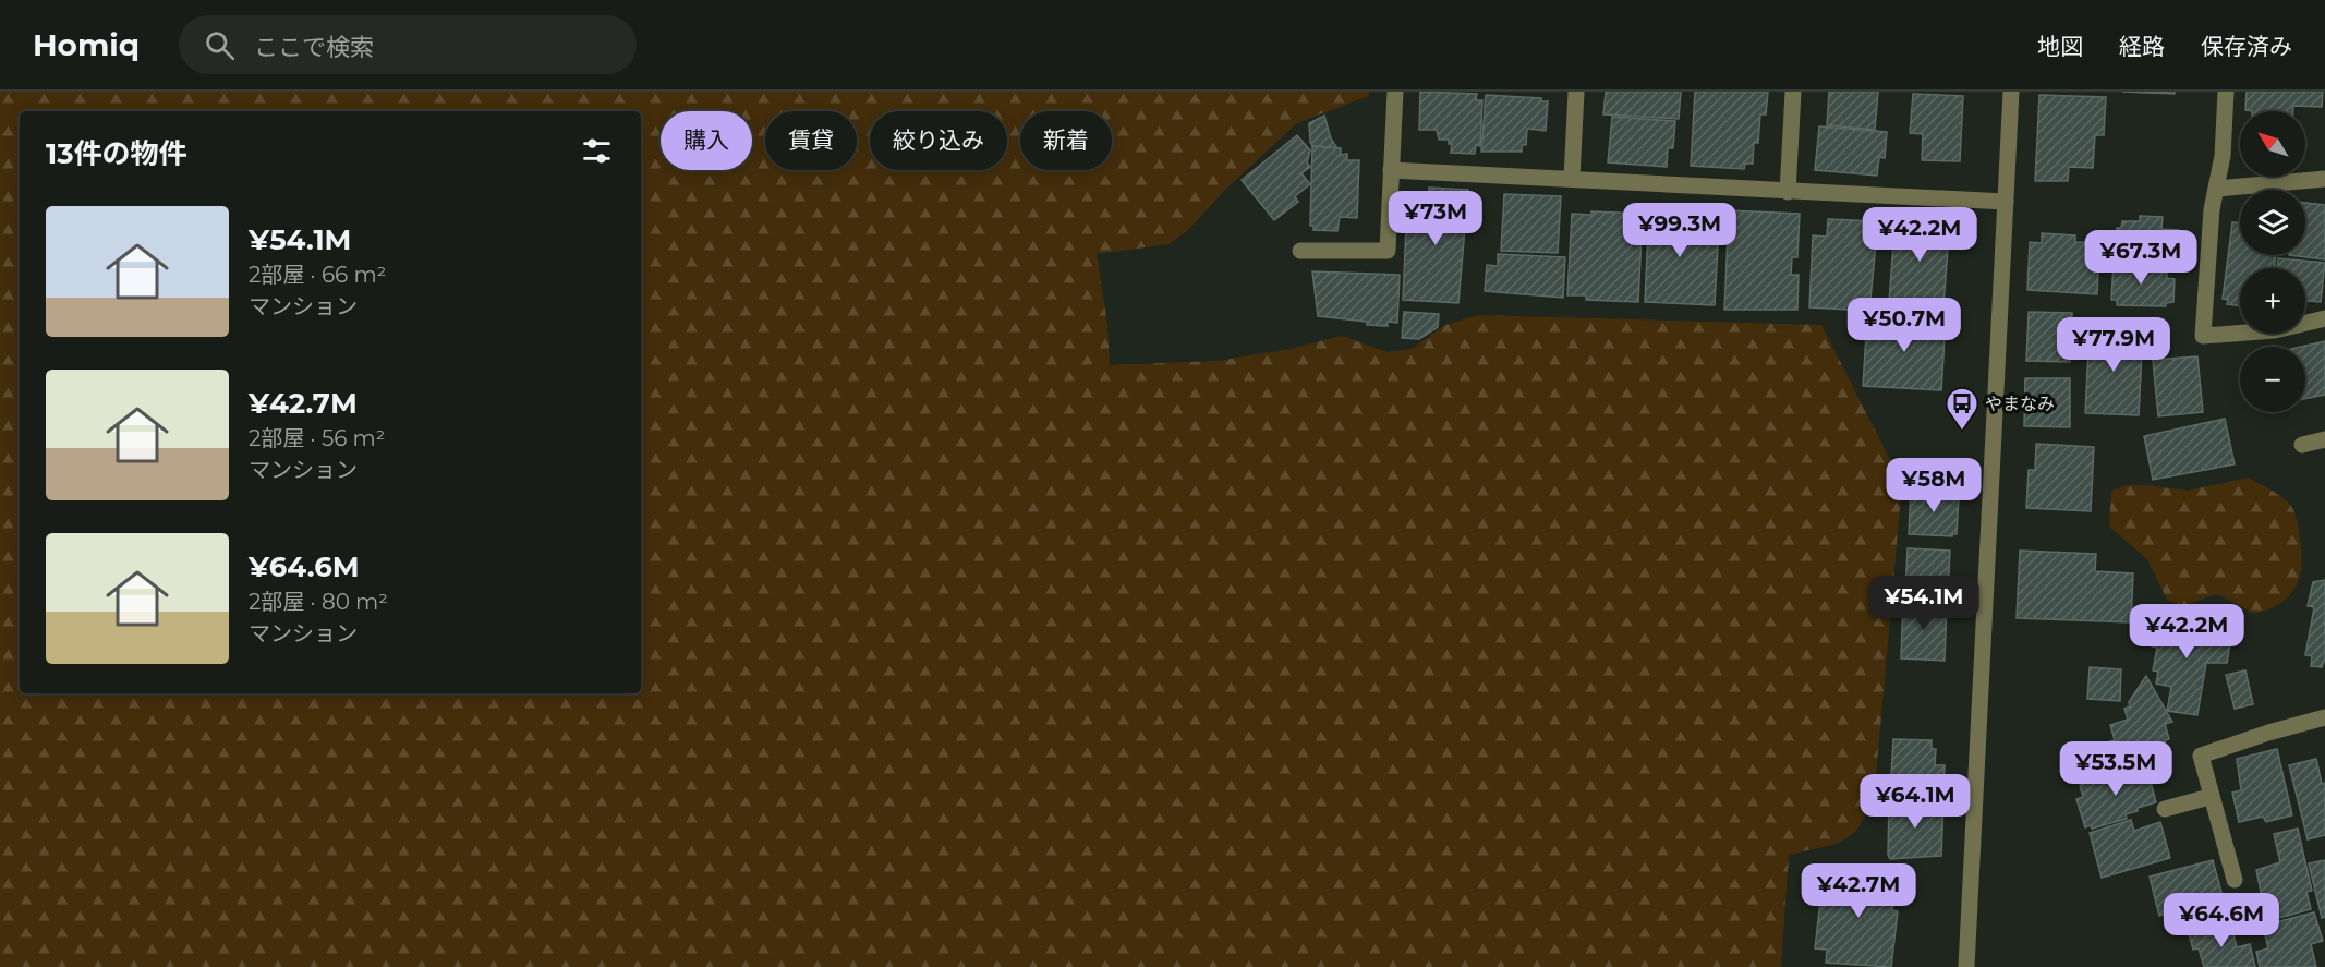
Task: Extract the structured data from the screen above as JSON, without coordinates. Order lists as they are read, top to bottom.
{
  "places": {
    "bus stop": ["やまなみ"]
  },
  "north": "top left",
  "page": {
    "header": "Homiq",
    "search": "ここで検索",
    "nav": ["地図", "経路", "保存済み"],
    "map_buttons": ["+", "−"],
    "chip": [
      "購入",
      "賃貸",
      "絞り込み",
      "新着"
    ],
    "heading": "13件の物件",
    "list": [
      {
        "name": "¥54.1M",
        "note": "2部屋 · 66 m² · マンション"
      },
      {
        "name": "¥42.7M",
        "note": "2部屋 · 56 m² · マンション"
      },
      {
        "name": "¥64.6M",
        "note": "2部屋 · 80 m² · マンション"
      }
    ],
    "price": [
      "¥73M",
      "¥99.3M",
      "¥42.2M",
      "¥67.3M",
      "¥50.7M",
      "¥77.9M",
      "¥58M",
      "¥54.1M",
      "¥42.2M",
      "¥53.5M",
      "¥64.1M",
      "¥42.7M",
      "¥64.6M"
    ]
  }
}
